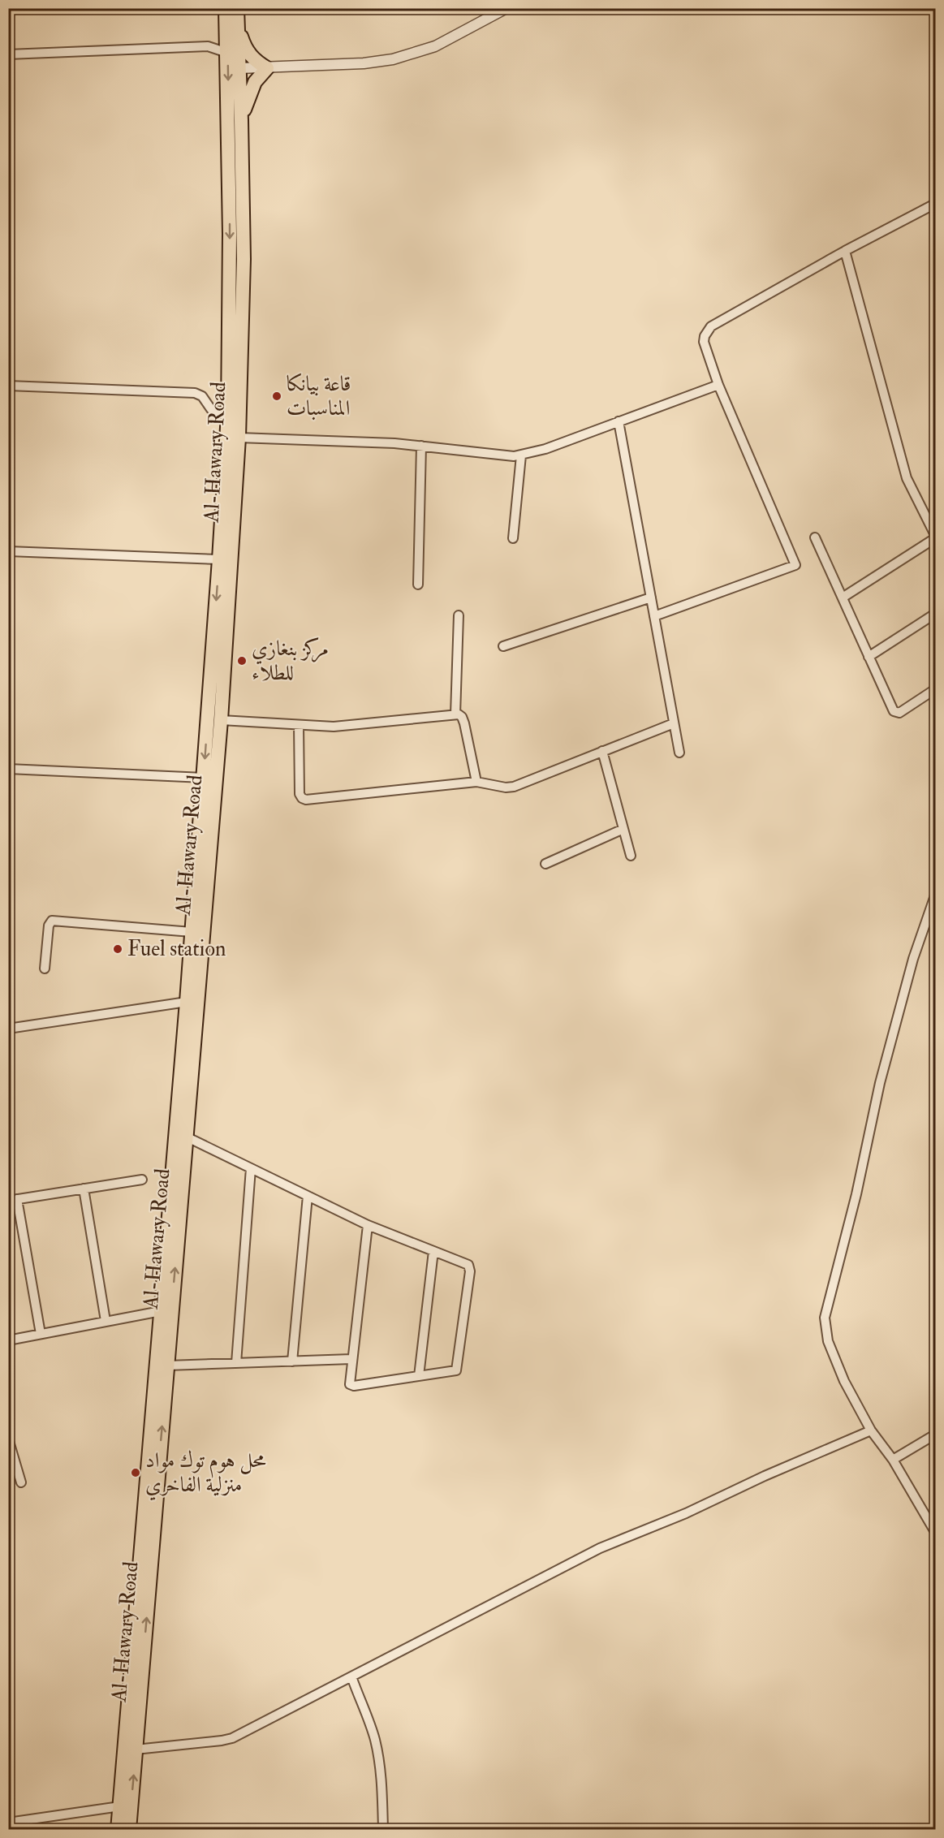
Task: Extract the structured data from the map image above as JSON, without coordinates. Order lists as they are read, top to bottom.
{
  "streets": {
    "highway": ["Al-Hawary Road"]
  },
  "places": [
    "قاعة بيانكا المناسبات",
    "مركز بنغازي للطلاء",
    "Fuel station",
    "محل هوم توك مواد منزلية الفاخري"
  ]
}
